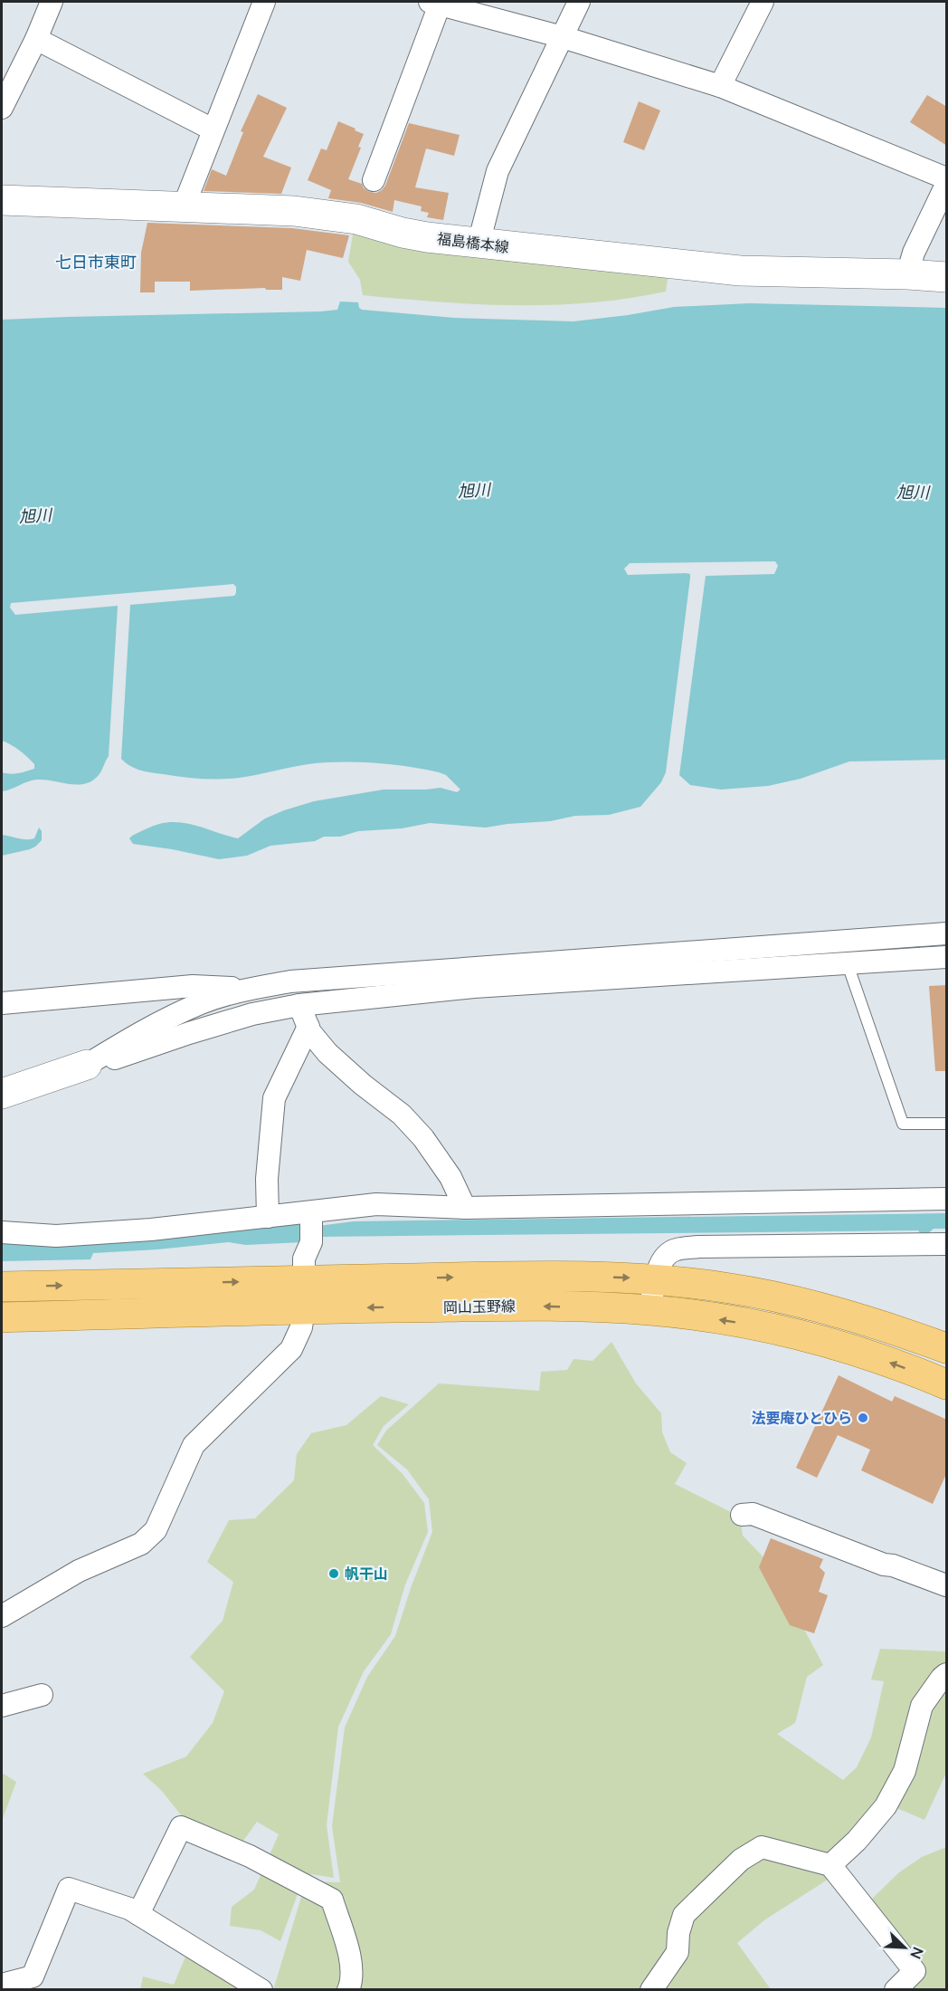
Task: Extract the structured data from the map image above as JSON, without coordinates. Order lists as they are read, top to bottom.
{
  "streets": {
    "main road": ["福島橋本線", "岡山玉野線"]
  },
  "districts": ["七日市東町"],
  "water": ["旭川"],
  "places": ["法要庵ひとひら", "帆干山"],
  "north": "bottom right"
}
